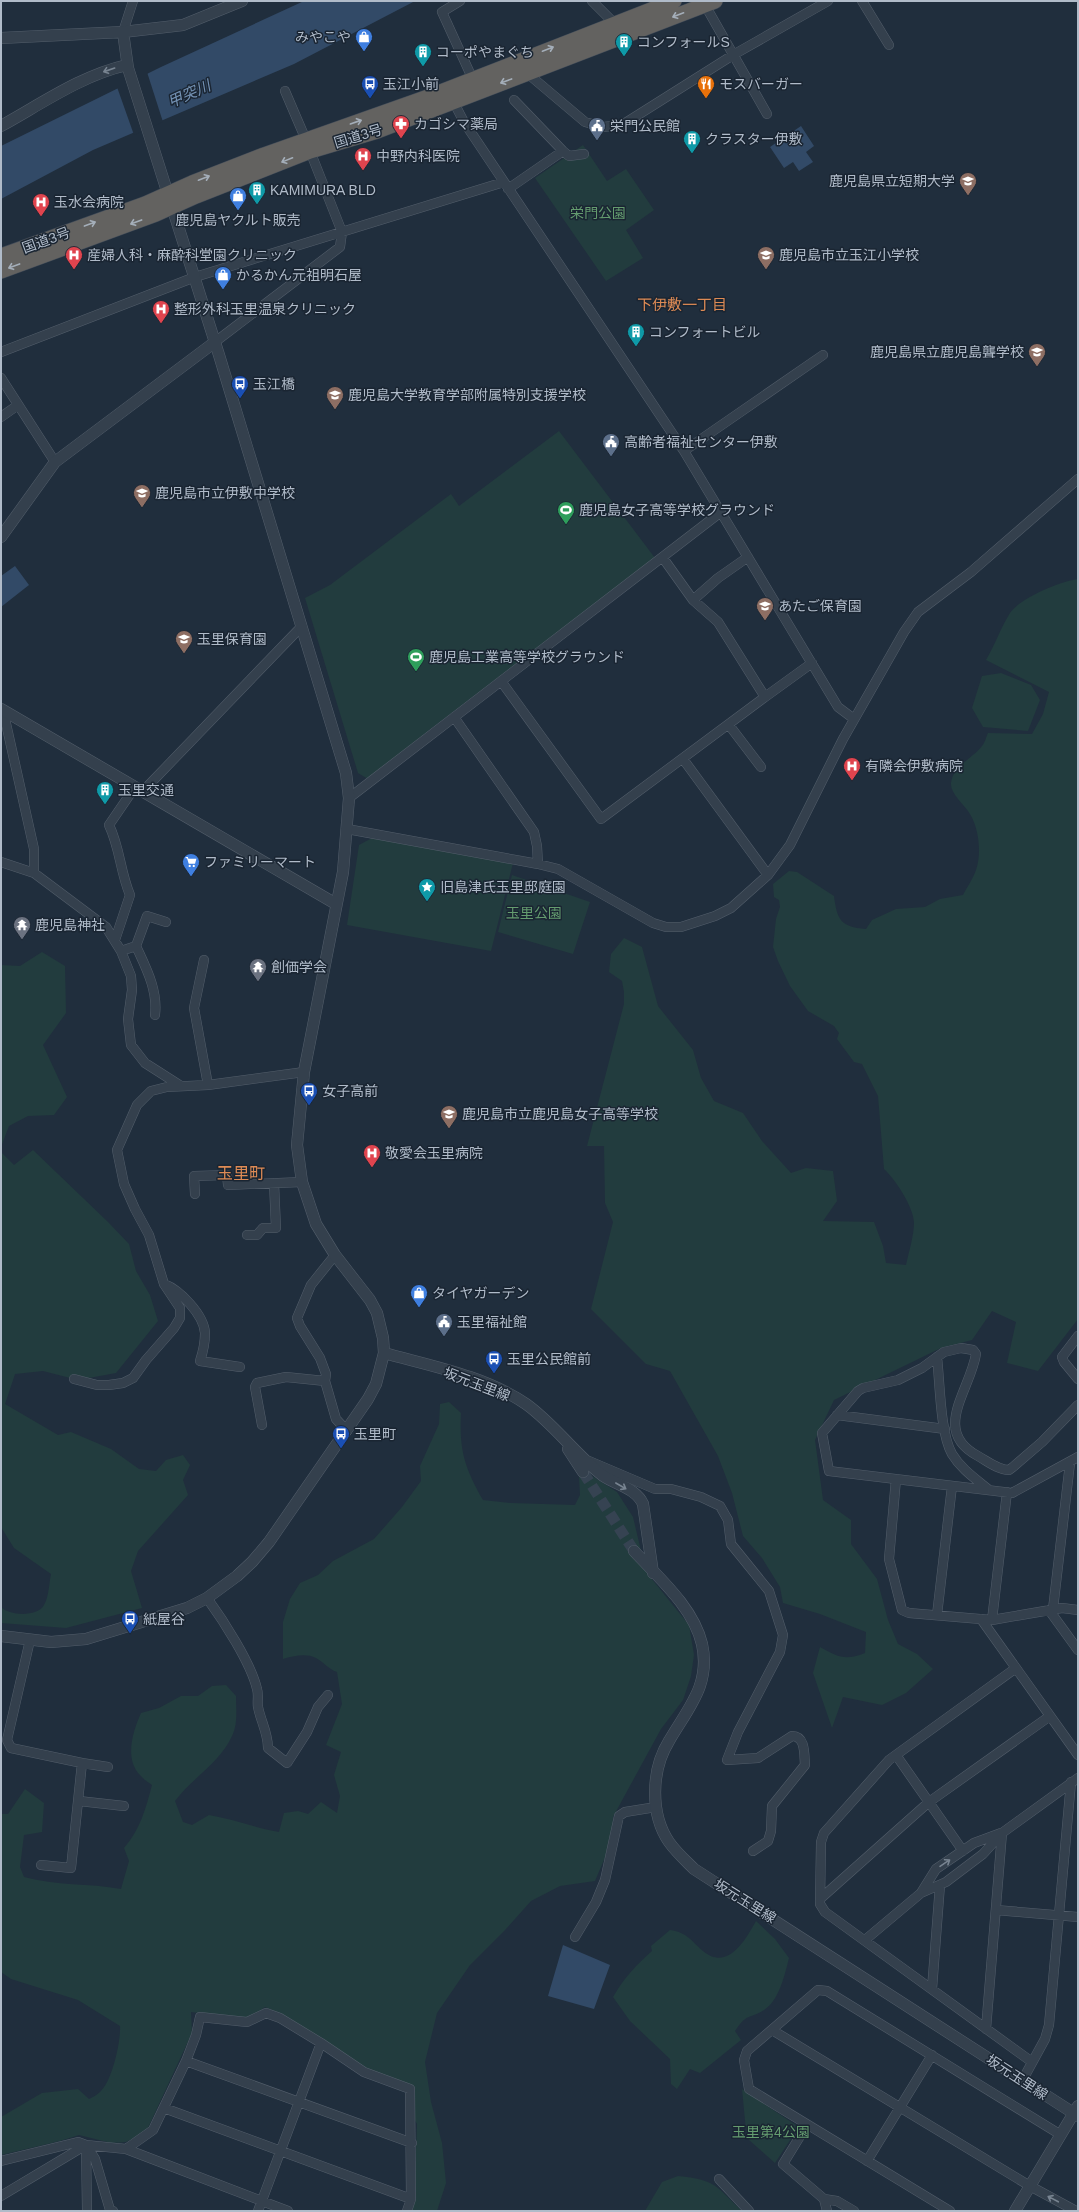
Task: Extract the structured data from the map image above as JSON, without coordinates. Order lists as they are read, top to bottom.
{
  "streets": {
    "highway": ["国道3号"],
    "street": ["坂元玉里線"]
  },
  "districts": ["下伊敷一丁目", "玉里町"],
  "water": ["甲突川"],
  "parks": ["栄門公園", "玉里公園", "玉里第4公園"],
  "places": {
    "shop": [
      "みやこや",
      "鹿児島ヤクルト販売",
      "かるかん元祖明石屋",
      "タイヤガーデン"
    ],
    "building": [
      "コンフォールS",
      "コーポやまぐち",
      "クラスター伊敷",
      "KAMIMURA BLD",
      "コンフォートビル",
      "玉里交通"
    ],
    "bus stop": [
      "玉江小前",
      "玉江橋",
      "女子高前",
      "玉里公民館前",
      "玉里町",
      "紙屋谷"
    ],
    "restaurant": ["モスバーガー"],
    "pharmacy": ["カゴシマ薬局"],
    "public building": ["栄門公民館", "高齢者福祉センター伊敷", "玉里福祉館"],
    "hospital": [
      "中野内科医院",
      "玉水会病院",
      "産婦人科・麻酔科堂園クリニック",
      "整形外科玉里温泉クリニック",
      "有隣会伊敷病院",
      "敬愛会玉里病院"
    ],
    "school or university": [
      "鹿児島県立短期大学",
      "鹿児島市立玉江小学校",
      "鹿児島県立鹿児島聾学校",
      "鹿児島大学教育学部附属特別支援学校",
      "鹿児島市立伊敷中学校",
      "あたご保育園",
      "玉里保育園",
      "鹿児島市立鹿児島女子高等学校"
    ],
    "sports": ["鹿児島女子高等学校グラウンド", "鹿児島工業高等学校グラウンド"],
    "supermarket": ["ファミリーマート"],
    "place": ["旧島津氏玉里邸庭園"],
    "temple": ["鹿児島神社", "創価学会"]
  }
}
